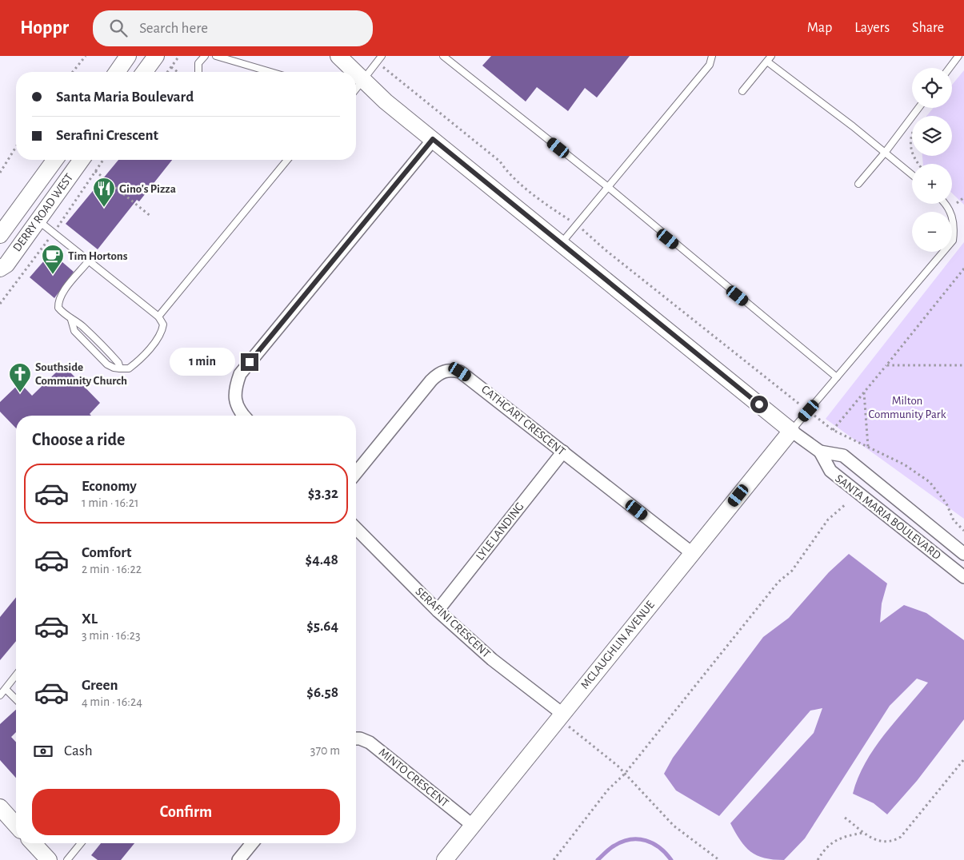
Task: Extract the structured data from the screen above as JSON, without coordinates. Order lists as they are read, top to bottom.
{
  "streets": {
    "street": [
      "DERRY ROAD WEST",
      "CATHCART CRESCENT",
      "SANTA MARIA BOULEVARD",
      "LYLE LANDING",
      "SERAFINI CRESCENT",
      "MCLAUGHLIN AVENUE",
      "MINTO CRESCENT"
    ]
  },
  "crossings": [
    ["CATHCART CRESCENT", "LYLE LANDING"],
    ["CATHCART CRESCENT", "MCLAUGHLIN AVENUE"],
    ["SANTA MARIA BOULEVARD", "MCLAUGHLIN AVENUE"],
    ["LYLE LANDING", "SERAFINI CRESCENT"],
    ["SERAFINI CRESCENT", "MCLAUGHLIN AVENUE"],
    ["MCLAUGHLIN AVENUE", "MINTO CRESCENT"]
  ],
  "parks": ["Milton Community Park"],
  "places": {
    "restaurant": ["Gino's Pizza"],
    "cafe": ["Tim Hortons"],
    "church": ["Southside Community Church"]
  },
  "page": {
    "header": "Hoppr",
    "search": "Search here",
    "nav": ["Map", "Layers", "Share"],
    "map_buttons": ["+", "−"],
    "banner": ["Santa Maria Boulevard", "Serafini Crescent"],
    "bubble": "1 min",
    "heading": "Choose a ride",
    "list": [
      {
        "name": "Economy",
        "note": "1 min · 16:21",
        "value": "$3.32"
      },
      {
        "name": "Comfort",
        "note": "2 min · 16:22",
        "value": "$4.48"
      },
      {
        "name": "XL",
        "note": "3 min · 16:23",
        "value": "$5.64"
      },
      {
        "name": "Green",
        "note": "4 min · 16:24",
        "value": "$6.58"
      }
    ],
    "pay": ["Cash", "370 m"],
    "buttons": "Confirm"
  }
}
